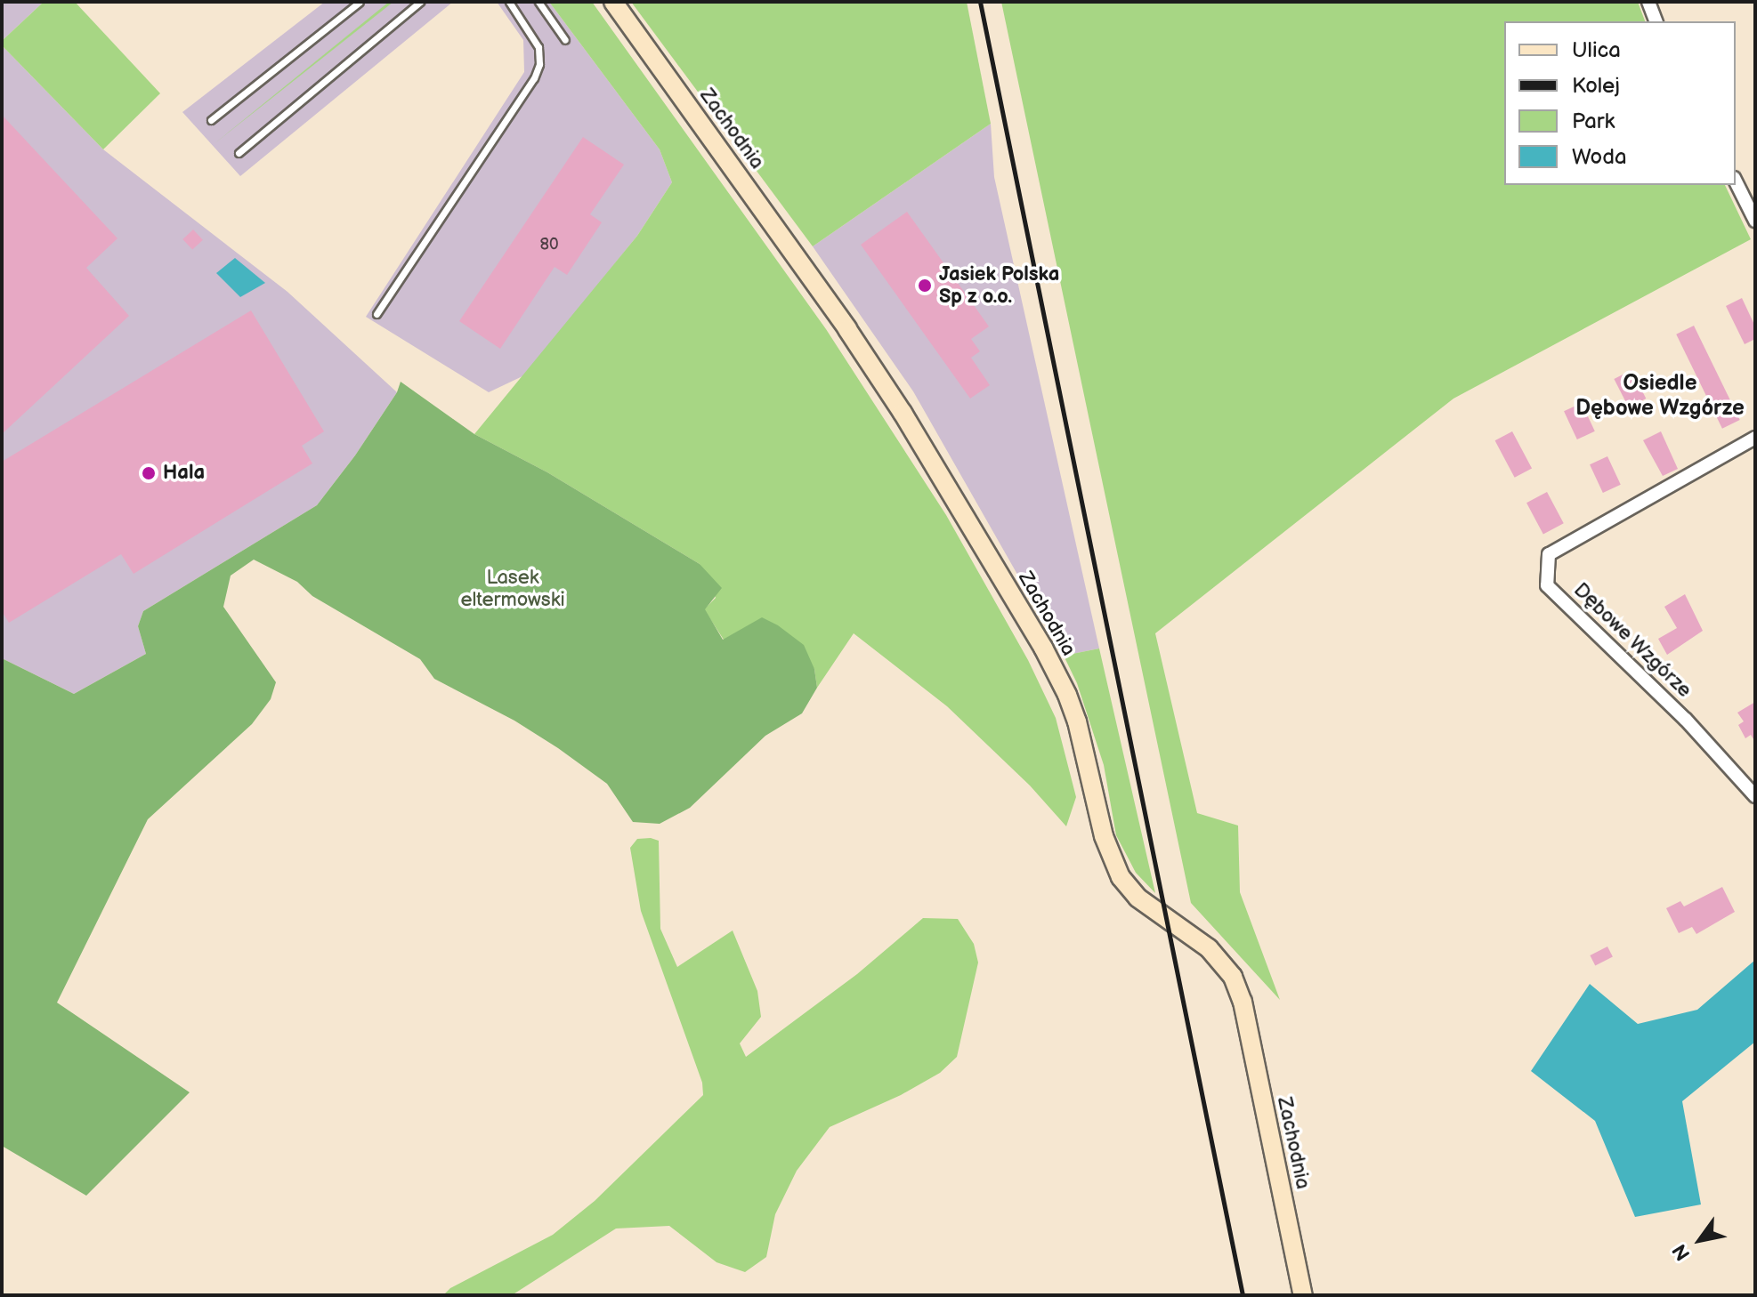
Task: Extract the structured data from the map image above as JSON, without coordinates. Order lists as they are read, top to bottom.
{
  "streets": {
    "street": ["Zachodnia", "Dębowe Wzgórze"]
  },
  "districts": ["Osiedle Dębowe Wzgórze"],
  "parks": ["Lasek eltermowski"],
  "places": ["Jasiek Polska Sp z o.o.", "Hala"],
  "house_numbers": ["80"],
  "legend": [
    "Ulica",
    "Kolej",
    "Park",
    "Woda"
  ],
  "north": "bottom left"
}
